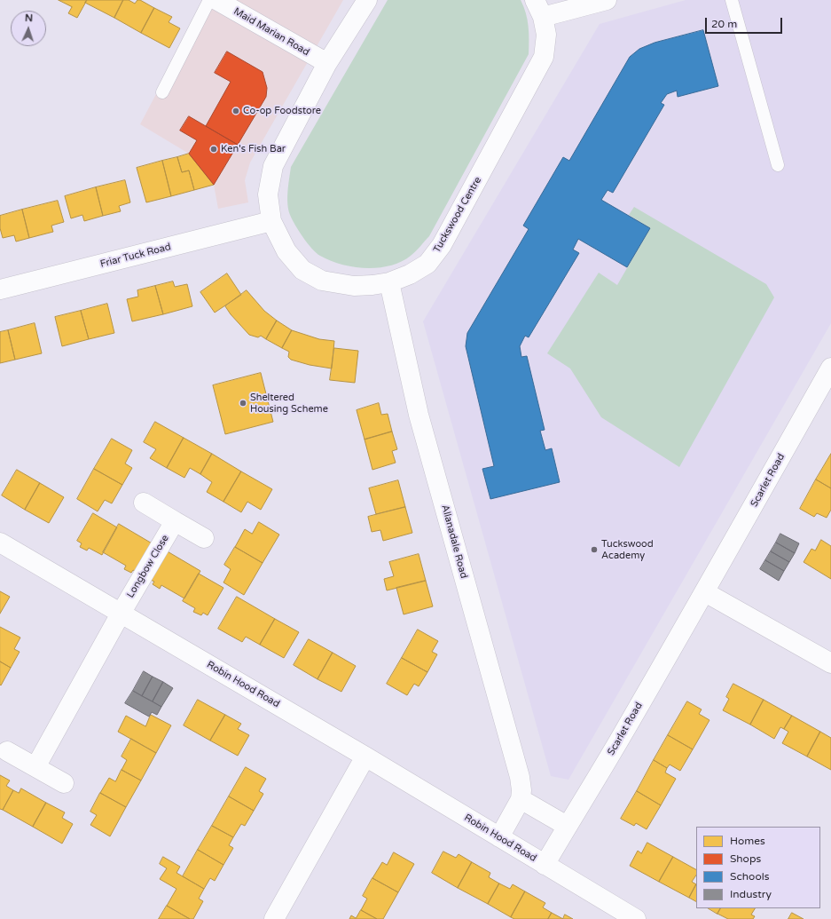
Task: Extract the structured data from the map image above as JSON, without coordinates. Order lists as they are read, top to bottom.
{
  "streets": {
    "street": [
      "Maid Marian Road",
      "Tuckswood Centre",
      "Friar Tuck Road",
      "Scarlet Road",
      "Allanadale Road",
      "Longbow Close",
      "Robin Hood Road"
    ]
  },
  "crossings": [
    ["Maid Marian Road", "Tuckswood Centre"],
    ["Tuckswood Centre", "Friar Tuck Road"],
    ["Tuckswood Centre", "Allanadale Road"],
    ["Scarlet Road", "Robin Hood Road"],
    ["Longbow Close", "Robin Hood Road"]
  ],
  "places": [
    "Co-op Foodstore",
    "Ken's Fish Bar",
    "Sheltered Housing Scheme",
    "Tuckswood Academy"
  ],
  "legend": [
    "Homes",
    "Shops",
    "Schools",
    "Industry"
  ],
  "scale_bar": "20 m",
  "north": "top"
}
